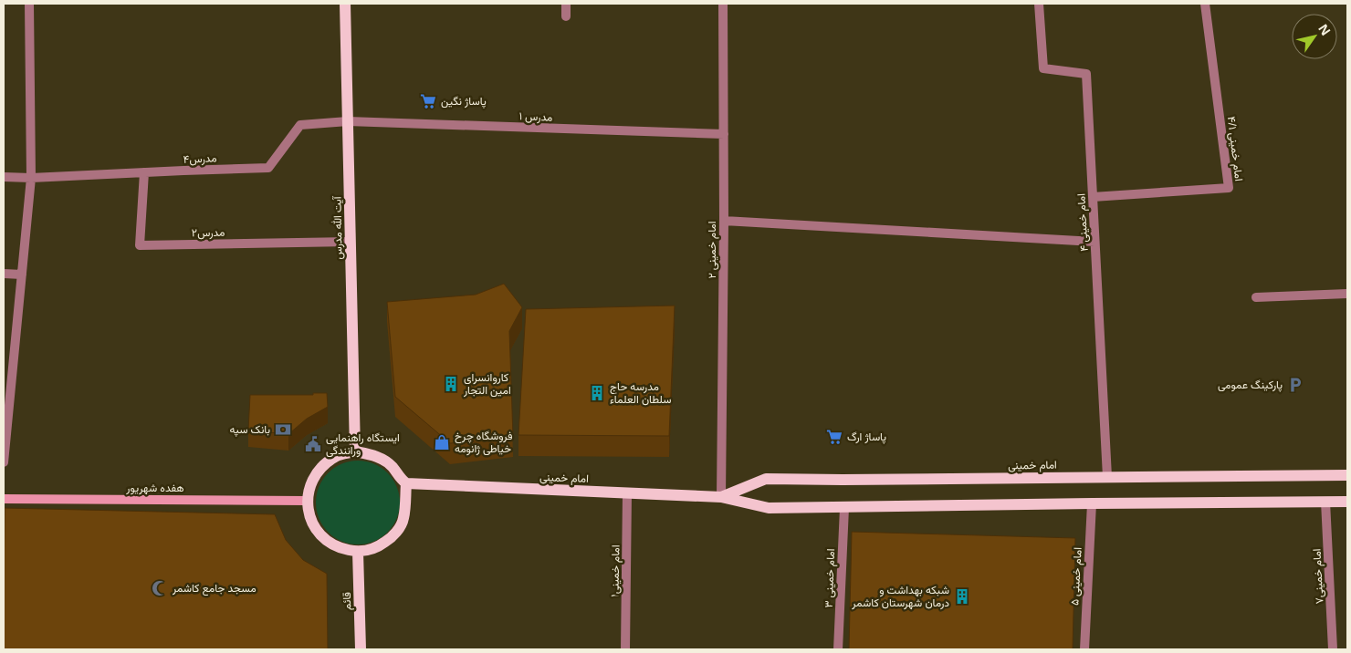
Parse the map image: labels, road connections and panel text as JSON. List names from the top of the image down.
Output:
{
  "streets": {
    "main road": [
      "آیت الله مدرس",
      "امام خمینی",
      "هفده شهریور",
      "قائم"
    ],
    "street": [
      "مدرس ۱",
      "امام خمینی ۴/۱",
      "مدرس۴",
      "امام خمینی ۴",
      "مدرس۲",
      "امام خمینی ۲",
      "امام خمینی۱",
      "امام خمینی ۵",
      "امام خمینی۷",
      "امام خمینی ۳"
    ]
  },
  "crossings": [
    ["مدرس ۱", "مدرس۴"],
    ["مدرس ۱", "آیت الله مدرس"],
    ["مدرس ۱", "امام خمینی ۲"],
    ["امام خمینی ۴/۱", "امام خمینی ۴"],
    ["مدرس۴", "آیت الله مدرس"],
    ["مدرس۴", "مدرس۲"],
    ["امام خمینی ۴", "امام خمینی"],
    ["آیت الله مدرس", "مدرس۲"],
    ["آیت الله مدرس", "امام خمینی"],
    ["آیت الله مدرس", "هفده شهریور"],
    ["آیت الله مدرس", "قائم"],
    ["امام خمینی ۲", "امام خمینی"],
    ["امام خمینی", "هفده شهریور"],
    ["امام خمینی", "امام خمینی۱"],
    ["امام خمینی", "امام خمینی ۵"],
    ["امام خمینی", "امام خمینی۷"],
    ["امام خمینی", "امام خمینی ۳"],
    ["امام خمینی", "قائم"],
    ["هفده شهریور", "قائم"]
  ],
  "places": {
    "supermarket": ["پاساژ نگین", "پاساژ ارگ"],
    "building": ["کاروانسرای امین التجار", "مدرسه حاج سلطان العلماء", "شبکه بهداشت و درمان شهرستان کاشمر"],
    "parking": ["پارکینگ عمومی"],
    "bank": ["بانک سپه"],
    "shop": ["فروشگاه چرخ خیاطی ژانومه"],
    "public building": ["ایستگاه راهنمایی ورانندگی"],
    "mosque": ["مسجد جامع کاشمر"]
  },
  "north": "top right"
}
